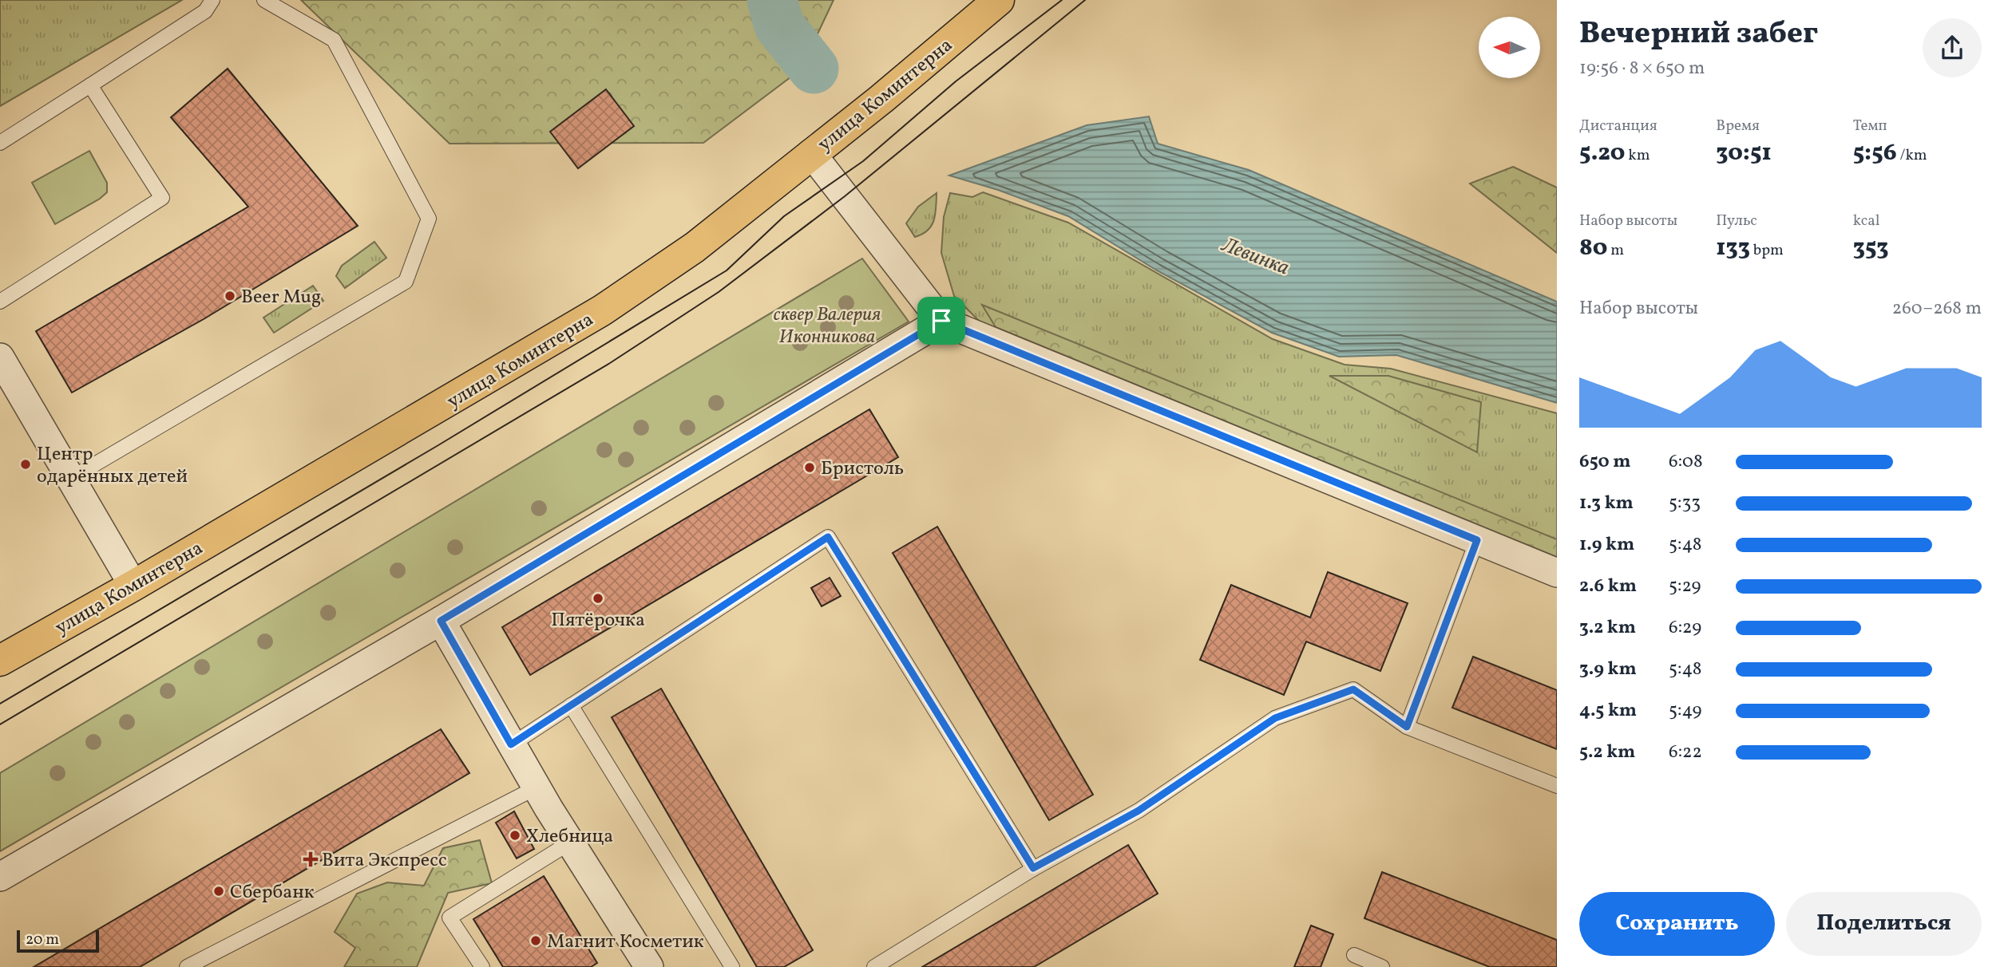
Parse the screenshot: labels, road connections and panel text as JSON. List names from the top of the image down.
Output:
{
  "streets": {
    "main road": ["улица Коминтерна"]
  },
  "water": ["Левинка"],
  "parks": ["сквер Валерия Иконникова"],
  "places": {
    "other": [
      "Beer Mug",
      "Центр одарённых детей",
      "Бристоль",
      "Пятёрочка",
      "Хлебница",
      "Сбербанк",
      "Магнит Косметик"
    ],
    "health": ["Вита Экспресс"]
  },
  "scale_bar": "20 m",
  "north": "left",
  "page": {
    "heading": ["Вечерний забег", "19:56 · 8 × 650 m"],
    "stats": [
      ["Дистанция", "5.20 km"],
      ["Время", "30:51"],
      ["Темп", "5:56 /km"],
      ["Набор высоты", "80 m"],
      ["Пульс", "133 bpm"],
      ["kcal", "353"]
    ],
    "chart": ["Набор высоты", "260–268 m"],
    "list": [
      {
        "name": "650 m",
        "note": "6:08"
      },
      {
        "name": "1.3 km",
        "note": "5:33"
      },
      {
        "name": "1.9 km",
        "note": "5:48"
      },
      {
        "name": "2.6 km",
        "note": "5:29"
      },
      {
        "name": "3.2 km",
        "note": "6:29"
      },
      {
        "name": "3.9 km",
        "note": "5:48"
      },
      {
        "name": "4.5 km",
        "note": "5:49"
      },
      {
        "name": "5.2 km",
        "note": "6:22"
      }
    ],
    "buttons": ["Сохранить", "Поделиться"],
    "scale": "20 m"
  }
}
